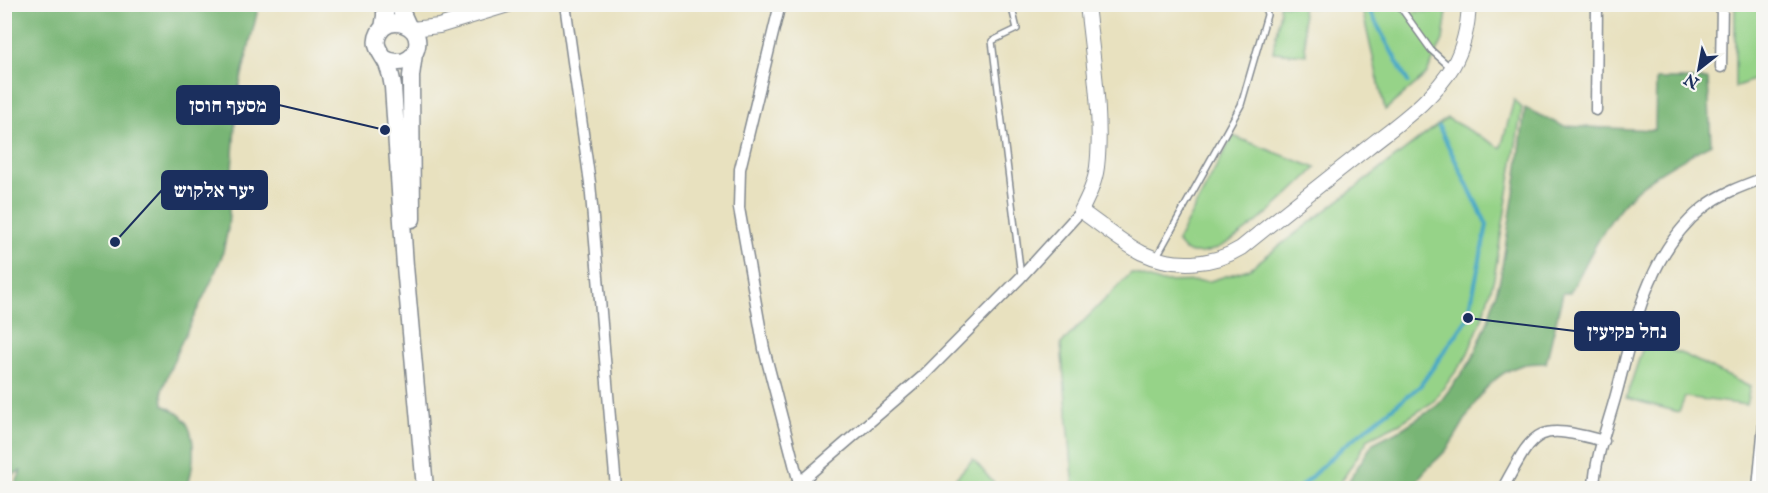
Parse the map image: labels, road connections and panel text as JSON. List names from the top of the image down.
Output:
{
  "places": ["מסעף חוסן", "יער אלקוש", "נחל פקיעין"],
  "north": "bottom left"
}
